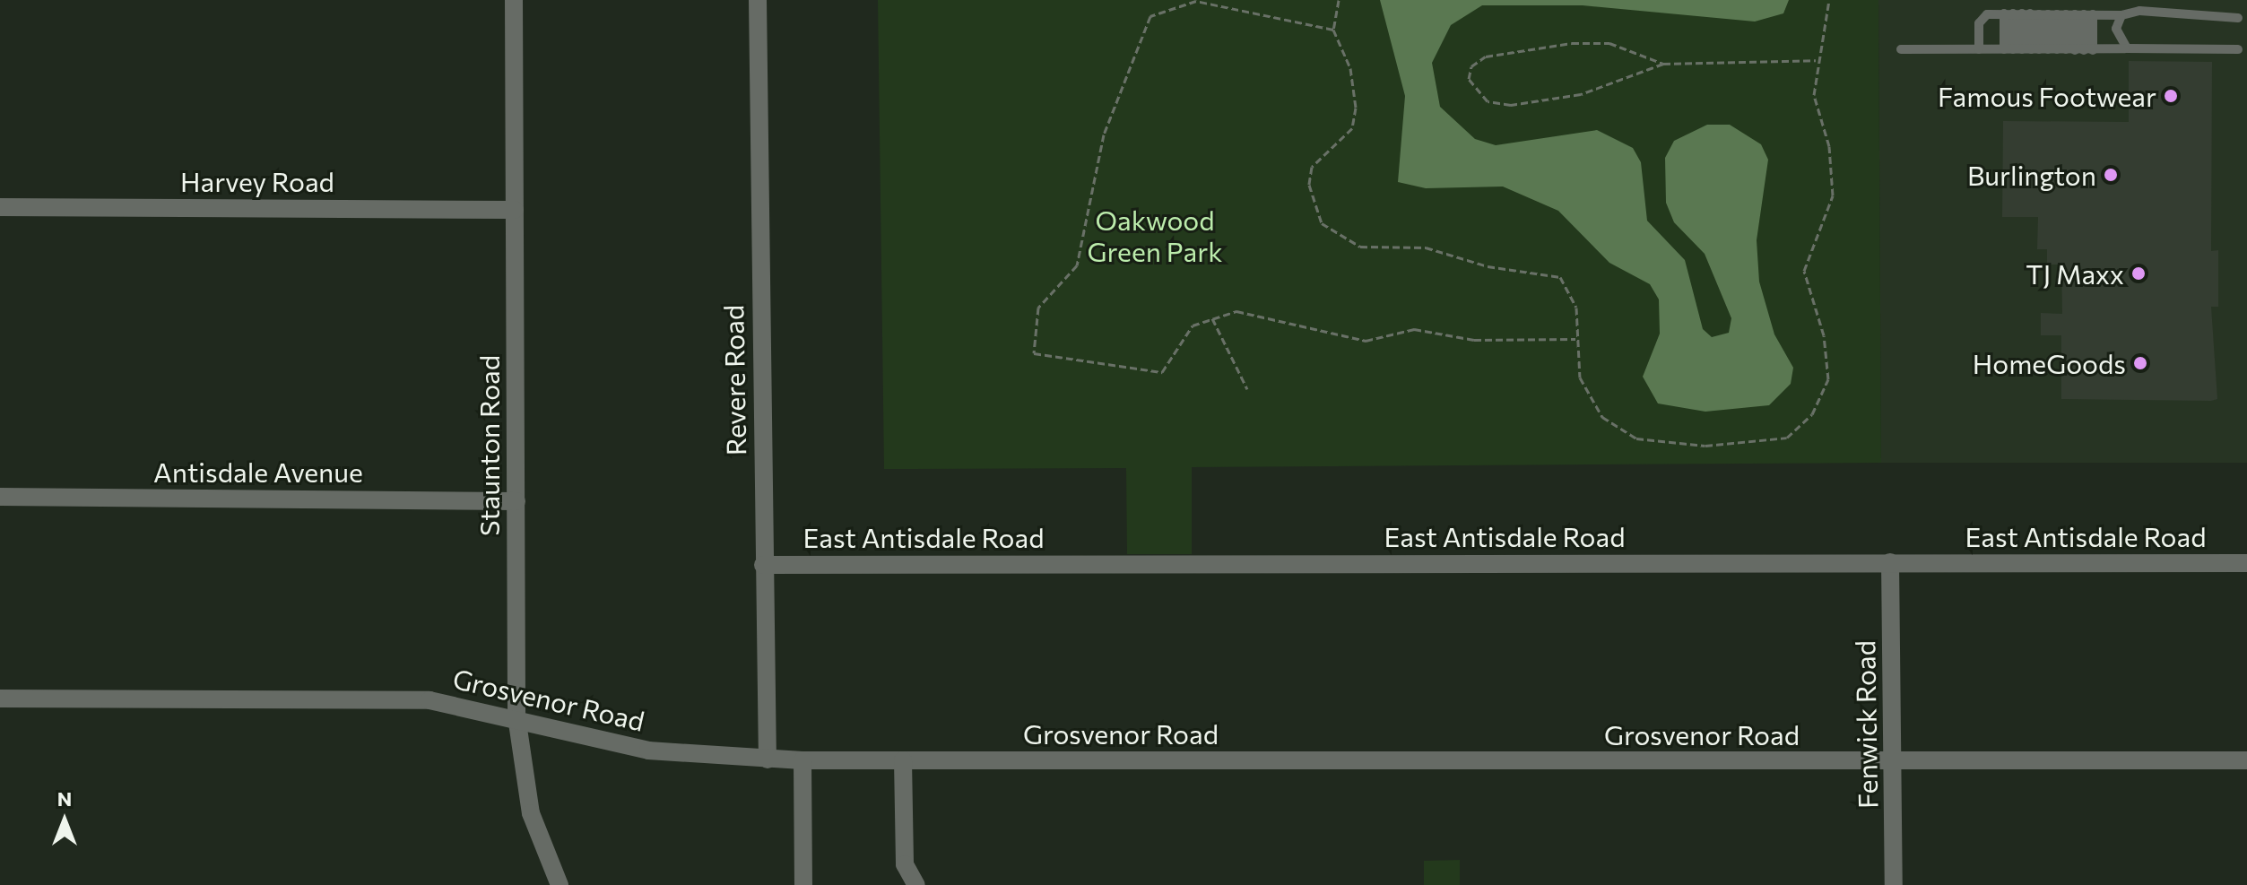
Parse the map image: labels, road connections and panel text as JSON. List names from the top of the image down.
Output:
{
  "streets": {
    "street": [
      "Harvey Road",
      "Revere Road",
      "Staunton Road",
      "Antisdale Avenue",
      "East Antisdale Road",
      "Grosvenor Road",
      "Fenwick Road"
    ]
  },
  "crossings": [
    ["Harvey Road", "Staunton Road"],
    ["Revere Road", "East Antisdale Road"],
    ["Revere Road", "Grosvenor Road"],
    ["Staunton Road", "Antisdale Avenue"],
    ["Staunton Road", "Grosvenor Road"],
    ["East Antisdale Road", "Fenwick Road"],
    ["Grosvenor Road", "Fenwick Road"]
  ],
  "parks": ["Oakwood Green Park"],
  "places": [
    "Famous Footwear",
    "Burlington",
    "TJ Maxx",
    "HomeGoods"
  ],
  "north": "top"
}
